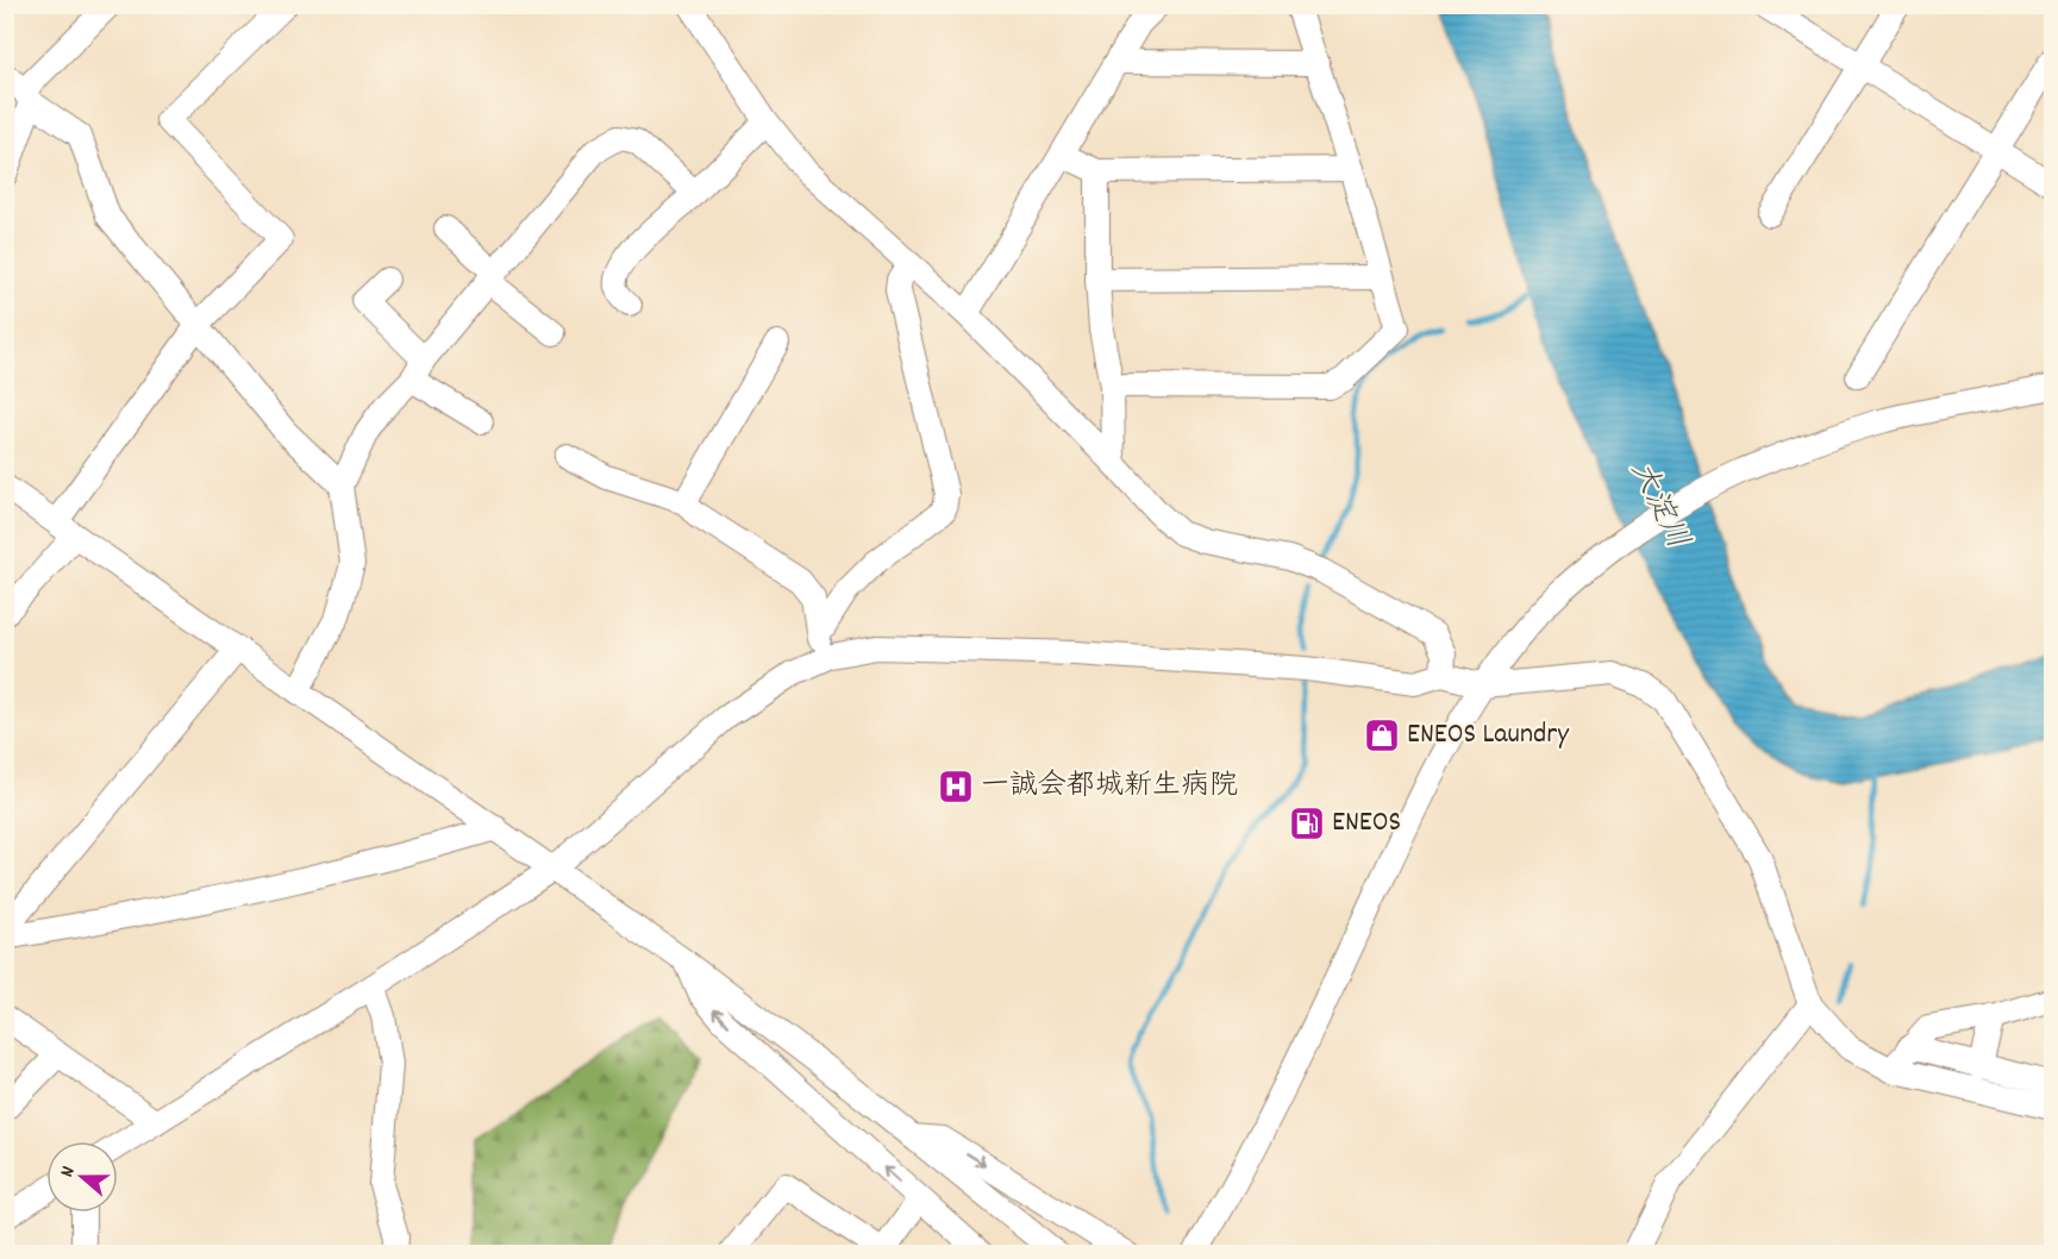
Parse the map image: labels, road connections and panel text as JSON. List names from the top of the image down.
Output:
{
  "water": ["大淀川"],
  "places": {
    "shop": ["ENEOS Laundry"],
    "hospital": ["一誠会都城新生病院"],
    "fuel station": ["ENEOS"]
  },
  "north": "left"
}
